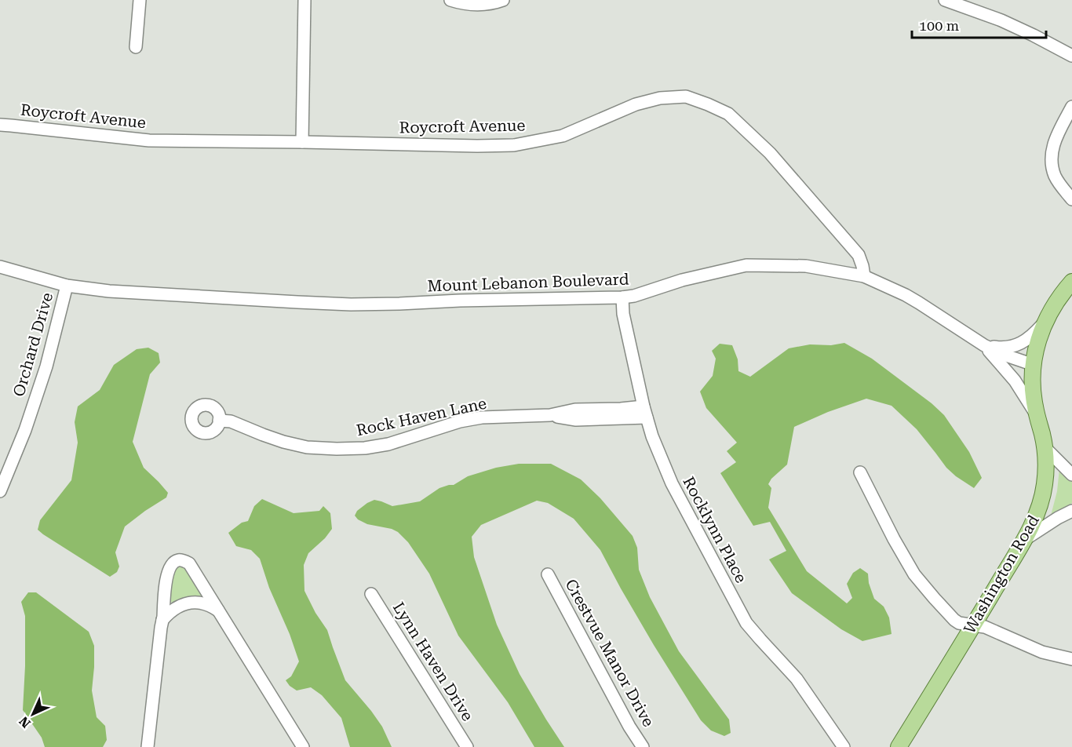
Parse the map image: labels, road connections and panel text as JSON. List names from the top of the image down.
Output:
{
  "streets": {
    "main road": ["Washington Road"],
    "street": [
      "Roycroft Avenue",
      "Mount Lebanon Boulevard",
      "Orchard Drive",
      "Rock Haven Lane",
      "Rocklynn Place",
      "Crestvue Manor Drive",
      "Lynn Haven Drive"
    ]
  },
  "crossings": [
    ["Roycroft Avenue", "Mount Lebanon Boulevard"],
    ["Mount Lebanon Boulevard", "Orchard Drive"],
    ["Mount Lebanon Boulevard", "Rocklynn Place"],
    ["Mount Lebanon Boulevard", "Washington Road"],
    ["Rock Haven Lane", "Rocklynn Place"]
  ],
  "scale_bar": "100 m",
  "north": "bottom left"
}
